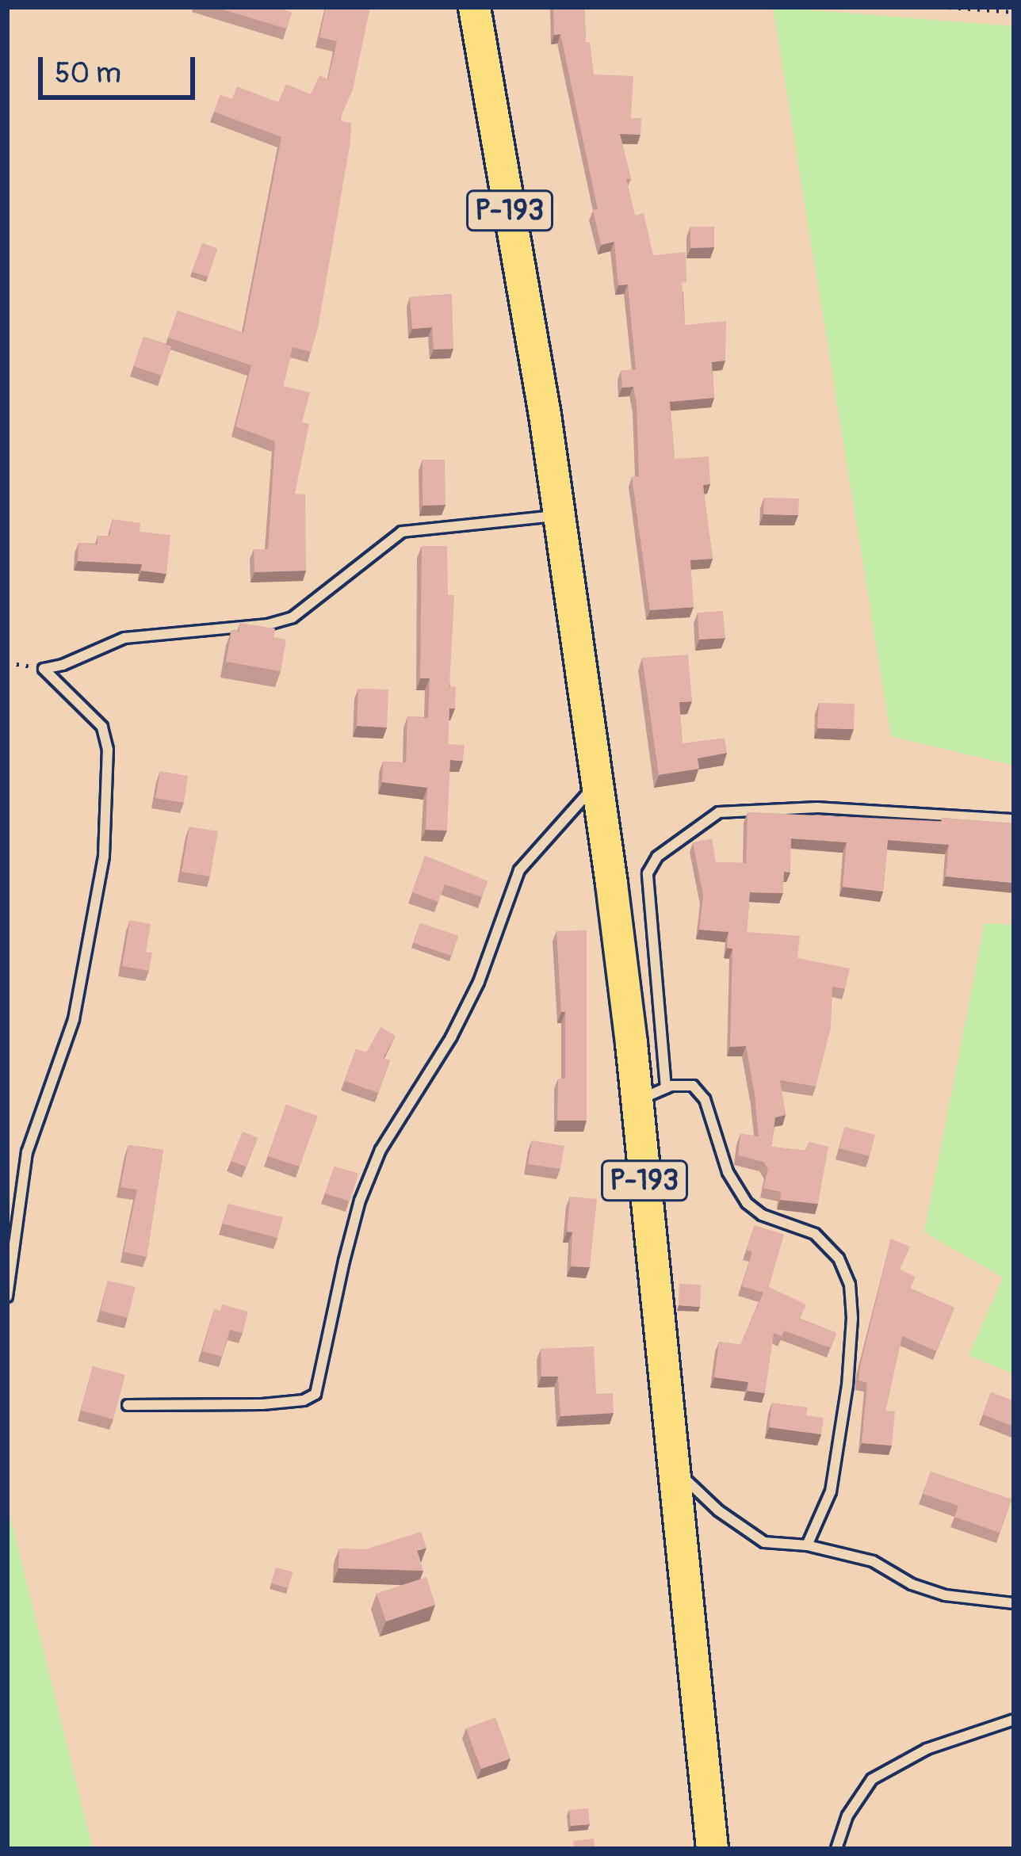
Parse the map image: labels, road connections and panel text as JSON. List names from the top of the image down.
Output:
{
  "streets": {
    "main road": ["Р-193"]
  },
  "scale_bar": "50 m"
}
